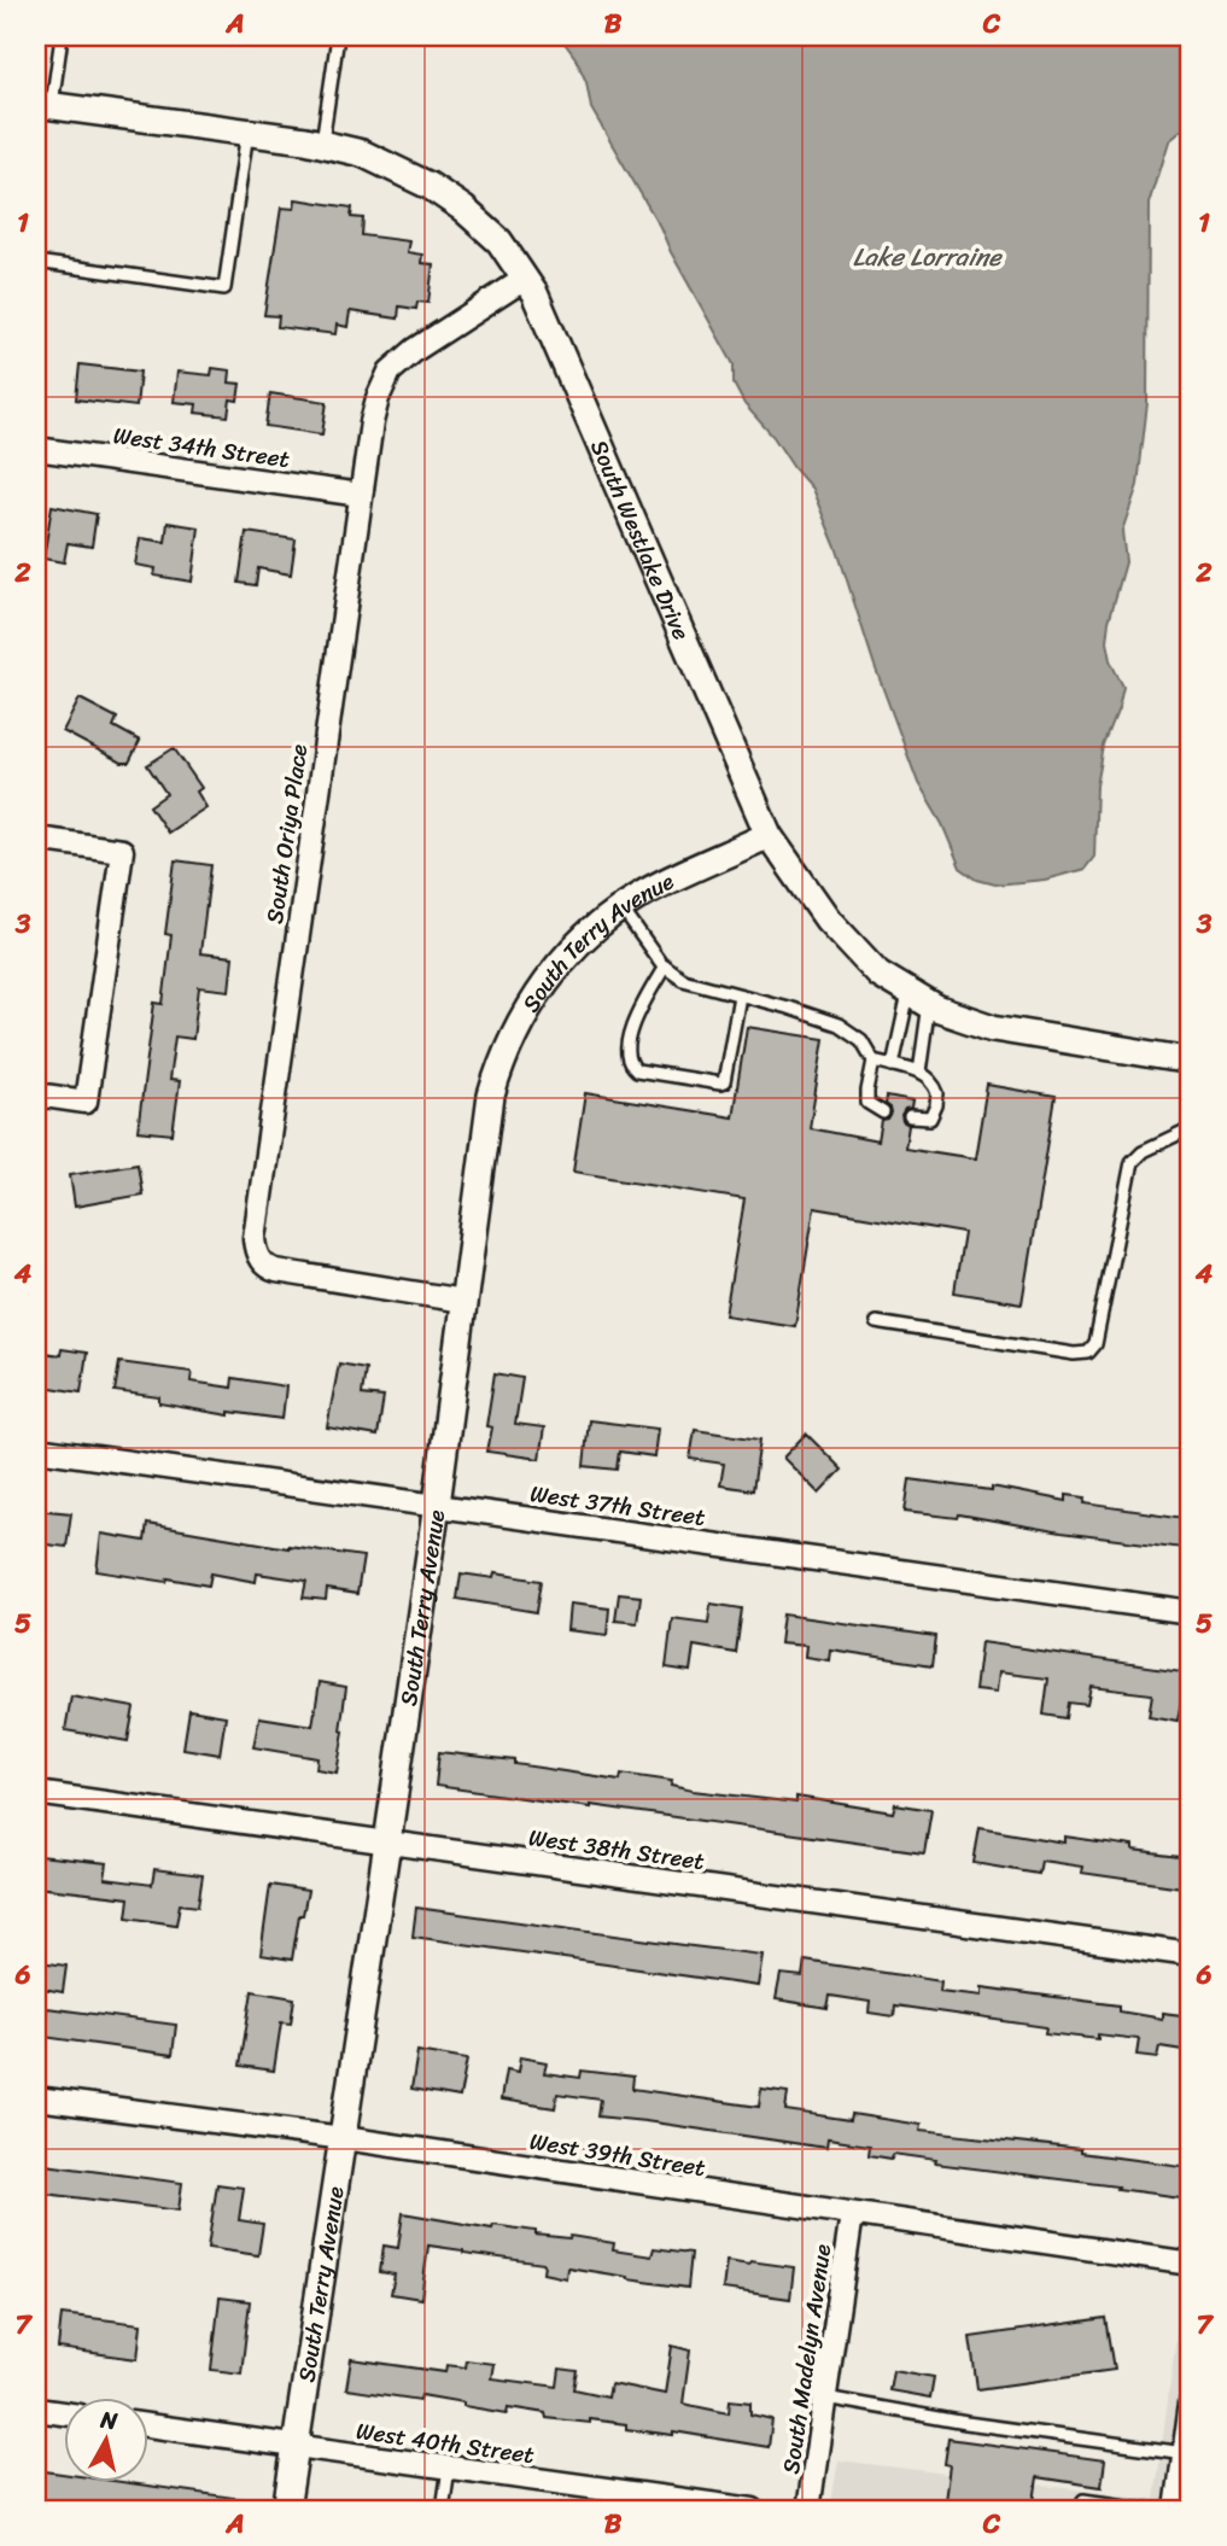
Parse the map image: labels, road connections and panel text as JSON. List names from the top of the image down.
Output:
{
  "streets": {
    "street": [
      "West 34th Street",
      "South Westlake Drive",
      "South Oriya Place",
      "South Terry Avenue",
      "West 37th Street",
      "West 38th Street",
      "West 39th Street",
      "South Madelyn Avenue",
      "West 40th Street"
    ]
  },
  "crossings": [
    ["West 34th Street", "South Oriya Place"],
    ["South Westlake Drive", "South Oriya Place"],
    ["South Westlake Drive", "South Terry Avenue"],
    ["South Oriya Place", "South Terry Avenue"],
    ["South Terry Avenue", "West 37th Street"],
    ["South Terry Avenue", "West 38th Street"],
    ["South Terry Avenue", "West 39th Street"],
    ["South Terry Avenue", "West 40th Street"],
    ["West 39th Street", "South Madelyn Avenue"]
  ],
  "water": ["Lake Lorraine"],
  "north": "top",
  "grid": {
    "columns": ["A", "B", "C"],
    "rows": [
      "1",
      "2",
      "3",
      "4",
      "5",
      "6",
      "7"
    ]
  }
}
